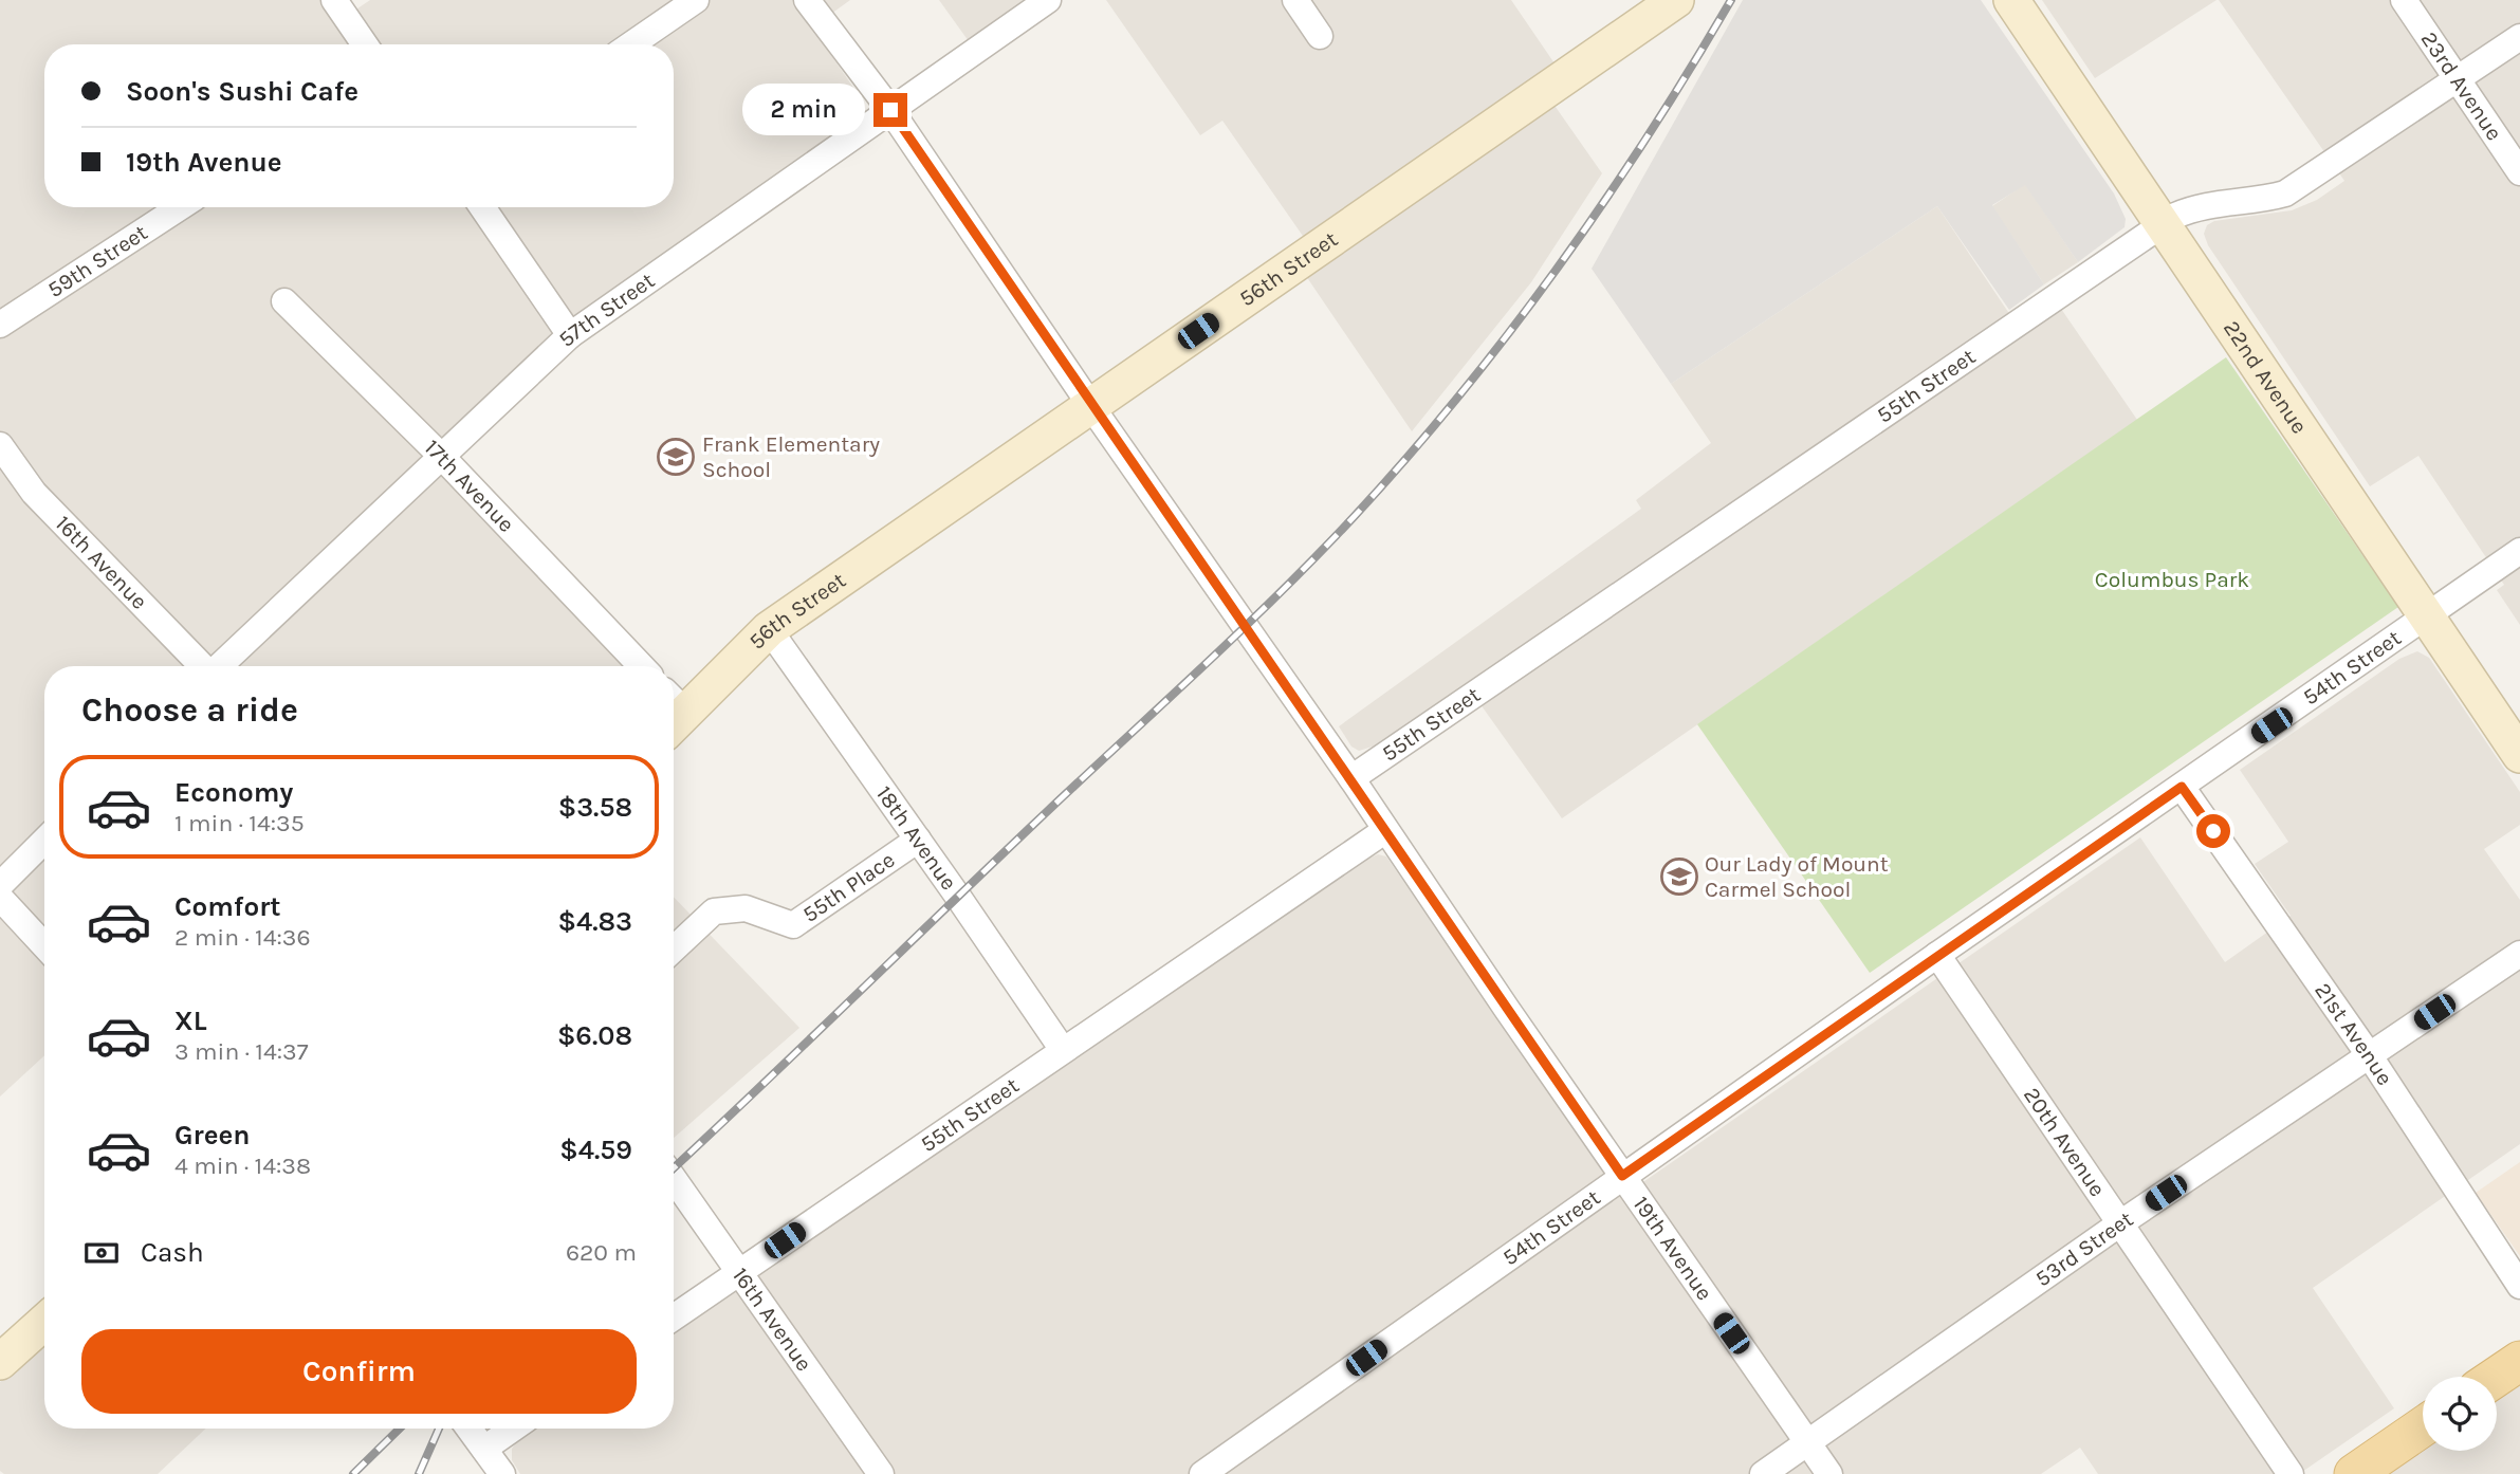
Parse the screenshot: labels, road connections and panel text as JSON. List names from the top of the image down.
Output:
{
  "streets": {
    "street": [
      "23rd Avenue",
      "59th Street",
      "56th Street",
      "57th Street",
      "22nd Avenue",
      "55th Street",
      "17th Avenue",
      "16th Avenue",
      "54th Street",
      "18th Avenue",
      "55th Place",
      "21st Avenue",
      "20th Avenue",
      "19th Avenue",
      "53rd Street"
    ]
  },
  "crossings": [
    ["23rd Avenue", "55th Street"],
    ["56th Street", "18th Avenue"],
    ["56th Street", "19th Avenue"],
    ["57th Street", "17th Avenue"],
    ["57th Street", "19th Avenue"],
    ["22nd Avenue", "55th Street"],
    ["22nd Avenue", "54th Street"],
    ["55th Street", "16th Avenue"],
    ["55th Street", "18th Avenue"],
    ["55th Street", "19th Avenue"],
    ["54th Street", "21st Avenue"],
    ["54th Street", "20th Avenue"],
    ["54th Street", "19th Avenue"],
    ["18th Avenue", "55th Place"],
    ["21st Avenue", "53rd Street"],
    ["20th Avenue", "53rd Street"],
    ["19th Avenue", "53rd Street"]
  ],
  "parks": ["Columbus Park"],
  "places": {
    "school or university": ["Frank Elementary School", "Our Lady of Mount Carmel School"]
  },
  "page": {
    "banner": ["Soon's Sushi Cafe", "19th Avenue"],
    "bubble": "2 min",
    "heading": "Choose a ride",
    "list": [
      {
        "name": "Economy",
        "note": "1 min · 14:35",
        "value": "$3.58"
      },
      {
        "name": "Comfort",
        "note": "2 min · 14:36",
        "value": "$4.83"
      },
      {
        "name": "XL",
        "note": "3 min · 14:37",
        "value": "$6.08"
      },
      {
        "name": "Green",
        "note": "4 min · 14:38",
        "value": "$4.59"
      }
    ],
    "pay": ["Cash", "620 m"],
    "buttons": "Confirm"
  }
}
